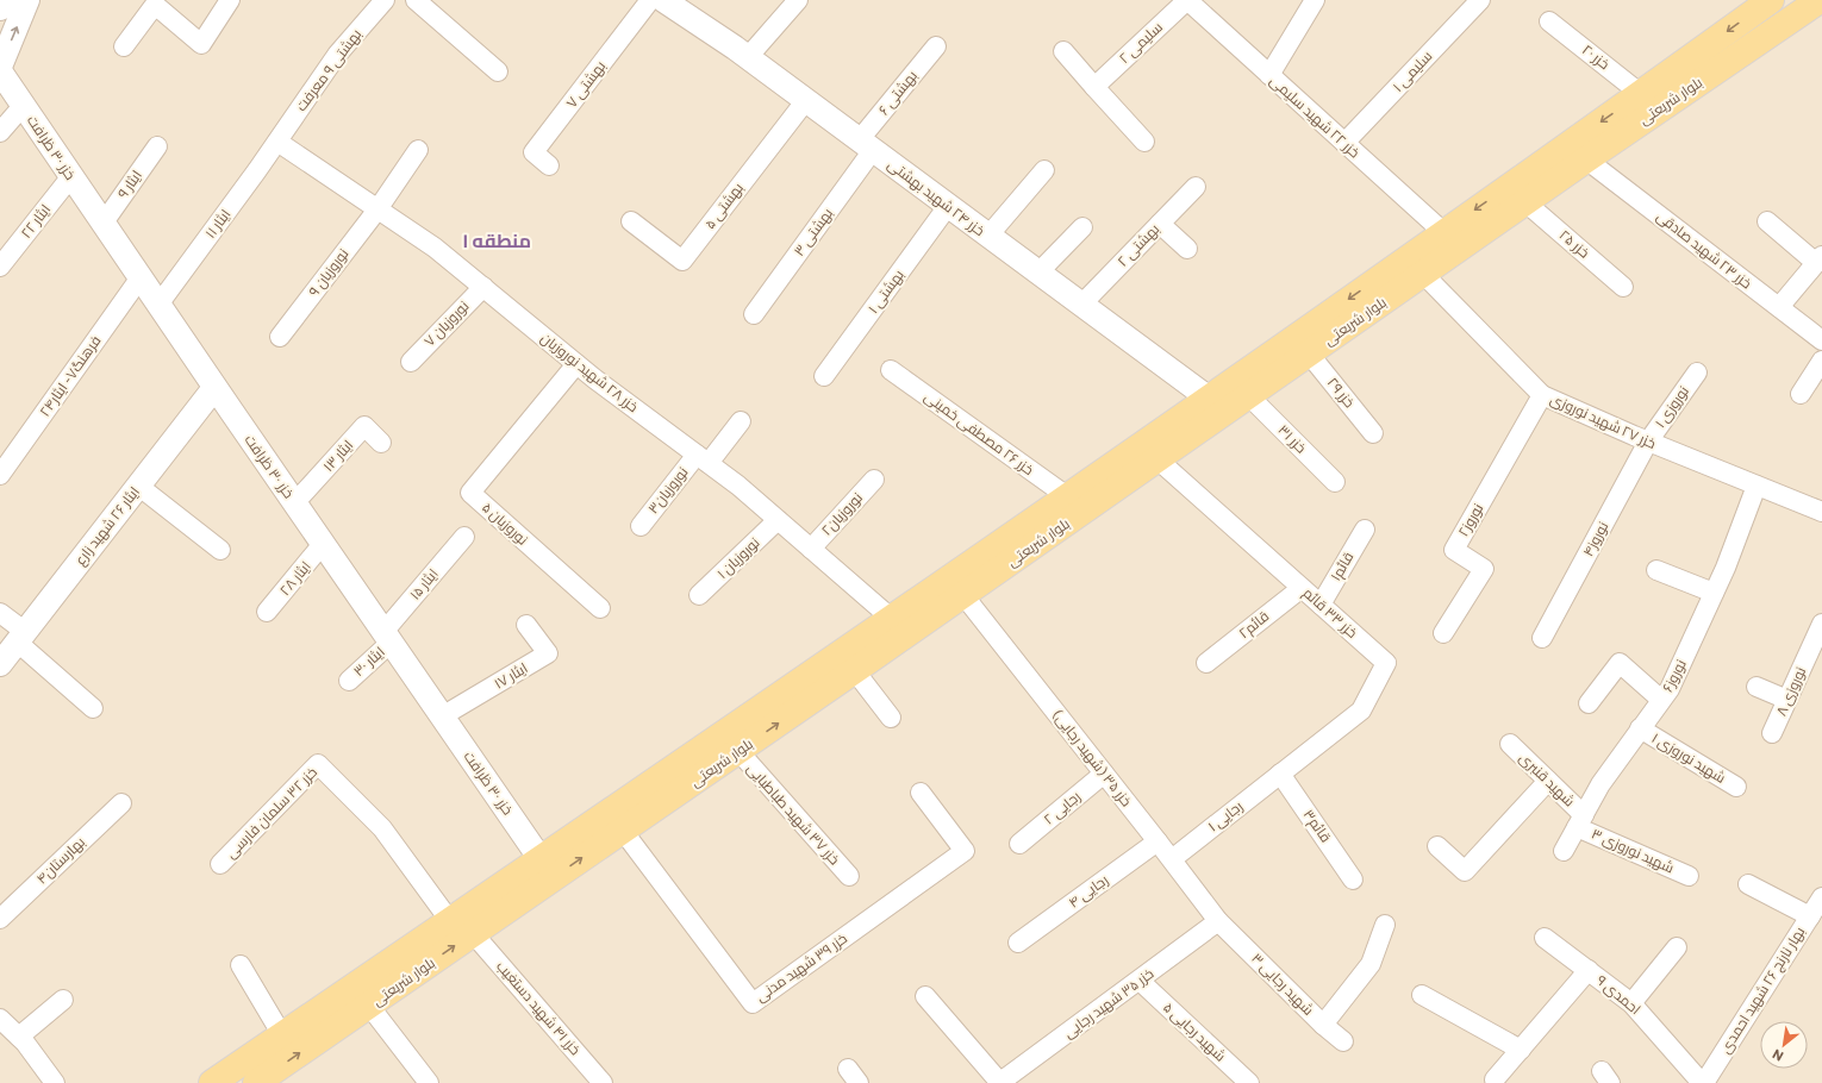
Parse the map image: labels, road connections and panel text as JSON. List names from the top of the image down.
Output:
{
  "streets": {
    "main road": ["بلوار شریعتی"],
    "street": [
      "سلیمی ۲",
      "خزر ۲۰",
      "بهشتی ۹ معرفت",
      "سلیمی ۱",
      "بهشتی ۷",
      "بهشتی ۶",
      "خزر ۲۲ شهید سلیمی",
      "خزر ۳۰ ظرافت",
      "ایثار ۹",
      "خزر ۲۴ شهید بهشتی",
      "بهشتی ۵",
      "ایثار ۲۲",
      "ایثار ۱۱",
      "بهشتی ۳",
      "خزر ۲۵",
      "بهشتی ۲",
      "خزر ۲۳ شهید صادقی",
      "نوروزیان ۹",
      "بهشتی ۱",
      "نوروزیان ۷",
      "خزر ۲۸ شهید نوروزیان",
      "فرهنگ۷- ایثار۲۴",
      "خزر ۲۹",
      "نوروزی ۱",
      "خزر ۲۷ شهید نوروزی",
      "خزر ۲۶ مصطفی خمینی",
      "خزر ۳۱",
      "ایثار ۱۳",
      "نوروزیان۳",
      "نوروزیان۲",
      "نوروز۲",
      "نوروزیان ۵",
      "ایثار ۲۶ شهید زارع",
      "نوروز۴",
      "نوروزیان ۱",
      "قائم۱",
      "ایثار ۲۸",
      "ایثار ۱۵",
      "خزر ۳۳ قائم",
      "قائم۲",
      "ایثار ۳۰",
      "ایثار ۱۷",
      "نوروز۶",
      "نوروزی ۸",
      "خزر ۳۵ (شهید رجایی)",
      "شهید نوروزی ۱",
      "شهید قنبری",
      "رجایی ۲",
      "خزر ۳۲ سلمان فارسی",
      "خزر ۳۷ شهید طباطبایی",
      "رجایی ۱",
      "قائم۳",
      "شهید نوروزی ۳",
      "بهارستان۴",
      "رجایی ۴",
      "خزر ۳۹ شهید مدنی",
      "شهید رجایی ۳",
      "بهار نارنج ۲۶ شهید احمدی",
      "احمدی ۹",
      "خزر ۳۵ شهید رجایی",
      "خزر ۴۱ شهید دستغیب",
      "شهید رجایی ۵"
    ]
  },
  "crossings": [
    ["سلیمی ۲", "خزر ۲۲ شهید سلیمی"],
    ["خزر ۲۰", "بلوار شریعتی"],
    ["بهشتی ۹ معرفت", "ایثار ۱۱"],
    ["بهشتی ۹ معرفت", "خزر ۲۸ شهید نوروزیان"],
    ["سلیمی ۱", "خزر ۲۲ شهید سلیمی"],
    ["بهشتی ۶", "خزر ۲۴ شهید بهشتی"],
    ["بهشتی ۶", "بهشتی ۳"],
    ["بلوار شریعتی", "خزر ۲۲ شهید سلیمی"],
    ["بلوار شریعتی", "خزر ۳۰ ظرافت"],
    ["بلوار شریعتی", "خزر ۲۴ شهید بهشتی"],
    ["بلوار شریعتی", "خزر ۲۵"],
    ["بلوار شریعتی", "خزر ۲۳ شهید صادقی"],
    ["بلوار شریعتی", "خزر ۲۸ شهید نوروزیان"],
    ["بلوار شریعتی", "خزر ۲۹"],
    ["بلوار شریعتی", "خزر ۲۷ شهید نوروزی"],
    ["بلوار شریعتی", "خزر ۲۶ مصطفی خمینی"],
    ["بلوار شریعتی", "خزر ۳۱"],
    ["بلوار شریعتی", "خزر ۳۳ قائم"],
    ["بلوار شریعتی", "خزر ۳۵ (شهید رجایی)"],
    ["بلوار شریعتی", "خزر ۳۲ سلمان فارسی"],
    ["بلوار شریعتی", "خزر ۳۷ شهید طباطبایی"],
    ["بلوار شریعتی", "خزر ۳۹ شهید مدنی"],
    ["بلوار شریعتی", "خزر ۴۱ شهید دستغیب"],
    ["خزر ۳۰ ظرافت", "ایثار ۹"],
    ["خزر ۳۰ ظرافت", "ایثار ۲۲"],
    ["خزر ۳۰ ظرافت", "ایثار ۱۱"],
    ["خزر ۳۰ ظرافت", "فرهنگ۷- ایثار۲۴"],
    ["خزر ۳۰ ظرافت", "ایثار ۱۳"],
    ["خزر ۳۰ ظرافت", "ایثار ۲۶ شهید زارع"],
    ["خزر ۳۰ ظرافت", "ایثار ۲۸"],
    ["خزر ۳۰ ظرافت", "ایثار ۱۵"],
    ["خزر ۳۰ ظرافت", "ایثار ۳۰"],
    ["خزر ۳۰ ظرافت", "ایثار ۱۷"],
    ["خزر ۲۴ شهید بهشتی", "بهشتی ۵"],
    ["خزر ۲۴ شهید بهشتی", "بهشتی ۳"],
    ["خزر ۲۴ شهید بهشتی", "بهشتی ۲"],
    ["خزر ۲۴ شهید بهشتی", "بهشتی ۱"],
    ["ایثار ۱۱", "خزر ۲۸ شهید نوروزیان"],
    ["نوروزیان ۹", "خزر ۲۸ شهید نوروزیان"],
    ["نوروزیان ۷", "خزر ۲۸ شهید نوروزیان"],
    ["خزر ۲۸ شهید نوروزیان", "نوروزیان۳"],
    ["خزر ۲۸ شهید نوروزیان", "نوروزیان۲"],
    ["خزر ۲۸ شهید نوروزیان", "نوروزیان ۵"],
    ["خزر ۲۸ شهید نوروزیان", "نوروزیان ۱"],
    ["نوروزی ۱", "خزر ۲۷ شهید نوروزی"],
    ["نوروزی ۱", "نوروز۴"],
    ["خزر ۲۷ شهید نوروزی", "نوروز۲"],
    ["خزر ۲۷ شهید نوروزی", "نوروز۴"],
    ["خزر ۲۷ شهید نوروزی", "نوروز۶"],
    ["قائم۱", "خزر ۳۳ قائم"],
    ["ایثار ۱۵", "ایثار ۳۰"],
    ["خزر ۳۳ قائم", "قائم۲"],
    ["خزر ۳۳ قائم", "رجایی ۱"],
    ["خزر ۳۳ قائم", "قائم۳"],
    ["نوروز۶", "شهید نوروزی ۱"],
    ["نوروز۶", "شهید قنبری"],
    ["نوروز۶", "شهید نوروزی ۳"],
    ["خزر ۳۵ (شهید رجایی)", "رجایی ۲"],
    ["خزر ۳۵ (شهید رجایی)", "رجایی ۱"],
    ["خزر ۳۵ (شهید رجایی)", "رجایی ۴"],
    ["خزر ۳۵ (شهید رجایی)", "شهید رجایی ۳"],
    ["خزر ۳۵ (شهید رجایی)", "خزر ۳۵ شهید رجایی"],
    ["شهید قنبری", "شهید نوروزی ۳"],
    ["رجایی ۱", "قائم۳"],
    ["شهید رجایی ۳", "خزر ۳۵ شهید رجایی"],
    ["بهار نارنج ۲۶ شهید احمدی", "احمدی ۹"],
    ["خزر ۳۵ شهید رجایی", "شهید رجایی ۵"]
  ],
  "districts": ["منطقه ۱"],
  "north": "bottom left"
}
